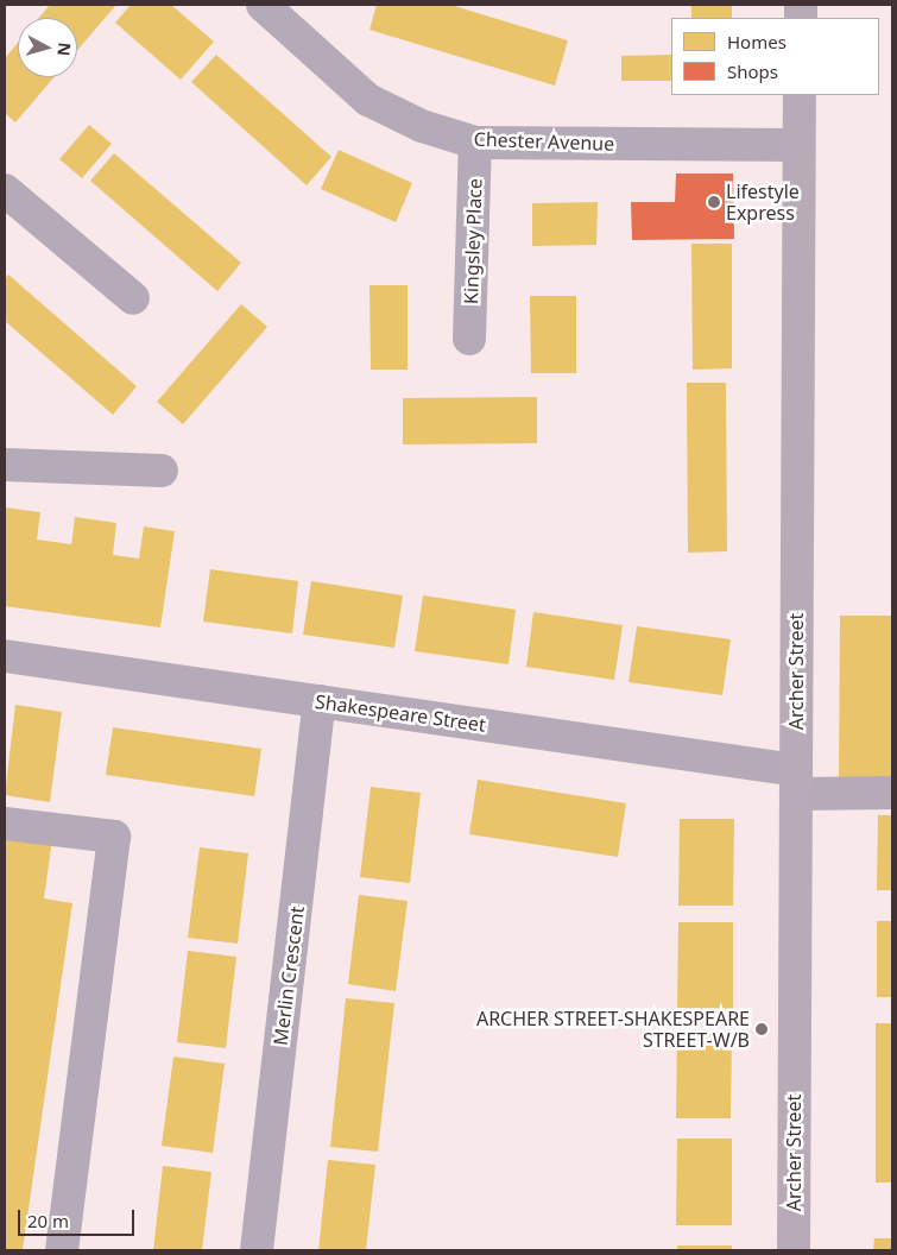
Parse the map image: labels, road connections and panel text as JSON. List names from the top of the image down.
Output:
{
  "streets": {
    "main road": ["Archer Street"],
    "street": [
      "Chester Avenue",
      "Kingsley Place",
      "Shakespeare Street",
      "Merlin Crescent"
    ]
  },
  "crossings": [
    ["Chester Avenue", "Kingsley Place"],
    ["Chester Avenue", "Archer Street"],
    ["Archer Street", "Shakespeare Street"],
    ["Shakespeare Street", "Merlin Crescent"]
  ],
  "places": ["Lifestyle Express", "ARCHER STREET-SHAKESPEARE STREET-W/B"],
  "legend": ["Homes", "Shops"],
  "scale_bar": "20 m",
  "north": "right"
}
